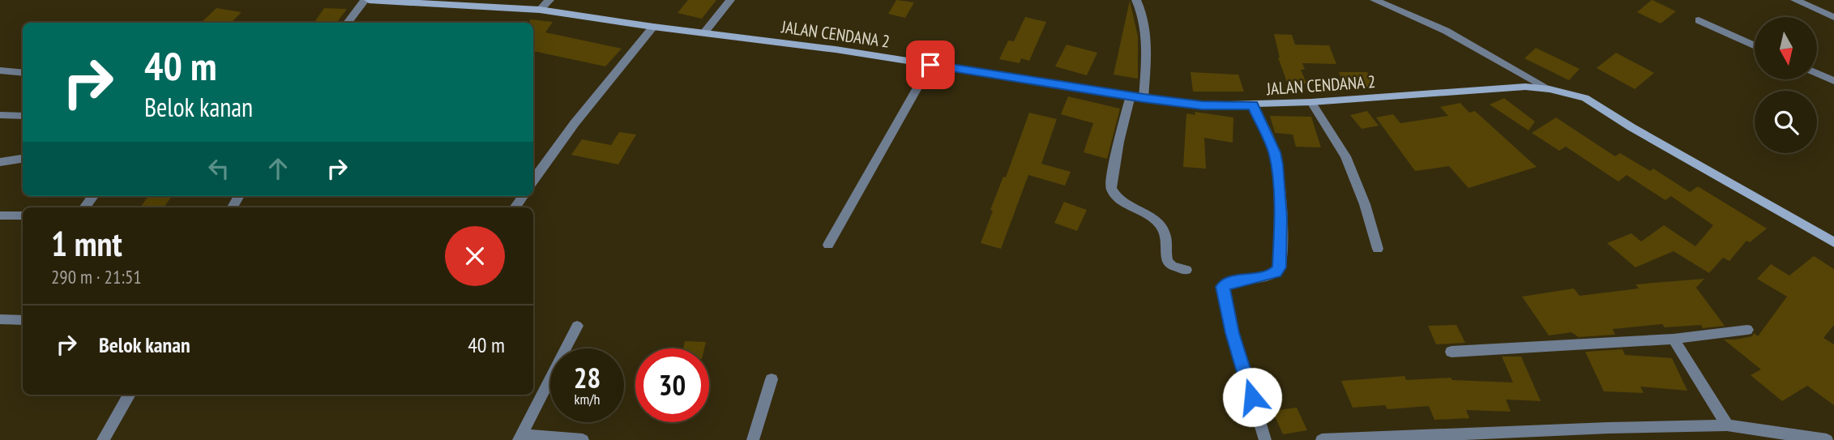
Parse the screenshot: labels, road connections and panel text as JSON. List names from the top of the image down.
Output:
{
  "streets": {
    "street": ["JALAN CENDANA 2"]
  },
  "north": "bottom",
  "page": {
    "turn": ["40 m", "Belok kanan"],
    "heading": ["1 mnt", "290 m · 21:51"],
    "list": [
      {
        "name": "Belok kanan",
        "value": "40 m"
      }
    ],
    "speed": "28 km/h",
    "limit": "30"
  }
}
